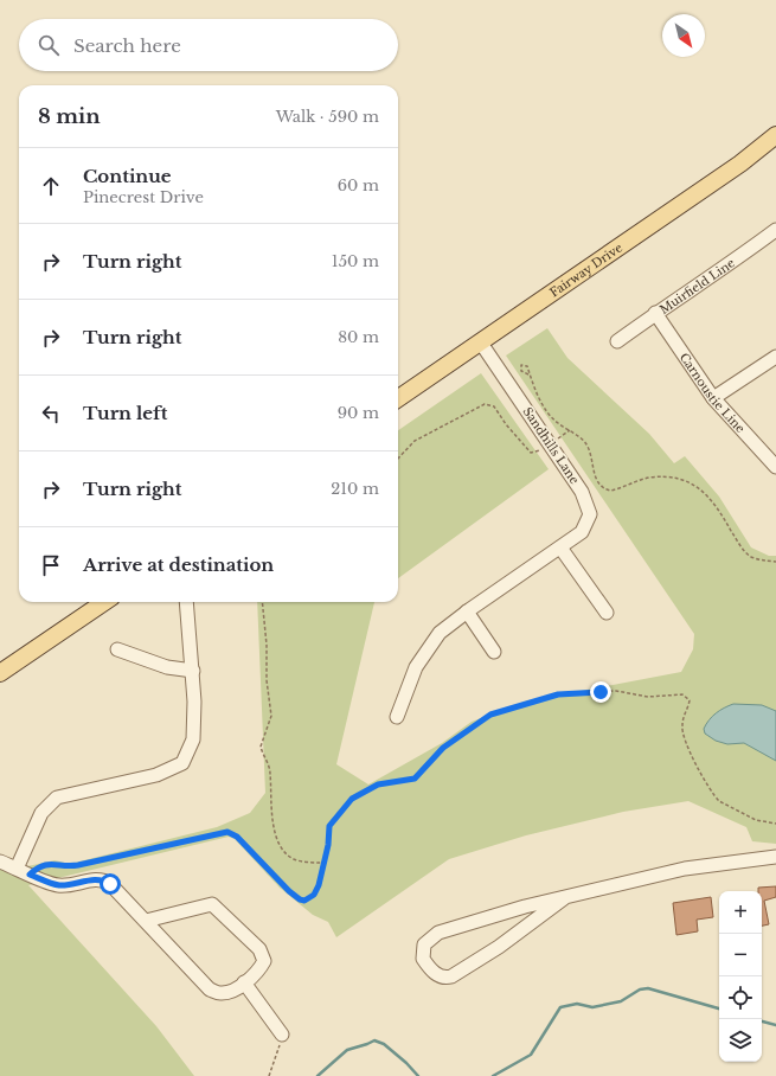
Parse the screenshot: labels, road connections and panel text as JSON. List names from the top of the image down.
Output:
{
  "streets": {
    "main road": ["Fairway Drive"],
    "street": ["Muirfield Line", "Carnoustie Line", "Sandhills Lane"]
  },
  "crossings": [
    ["Fairway Drive", "Sandhills Lane"],
    ["Muirfield Line", "Carnoustie Line"]
  ],
  "north": "bottom right",
  "page": {
    "search": "Search here",
    "heading": ["8 min", "Walk · 590 m"],
    "list": [
      ["Continue", "Pinecrest Drive", "60 m"],
      ["Turn right", "150 m"],
      ["Turn right", "80 m"],
      ["Turn left", "90 m"],
      ["Turn right", "210 m"],
      "Arrive at destination"
    ],
    "map_buttons": ["+", "−"]
  }
}
